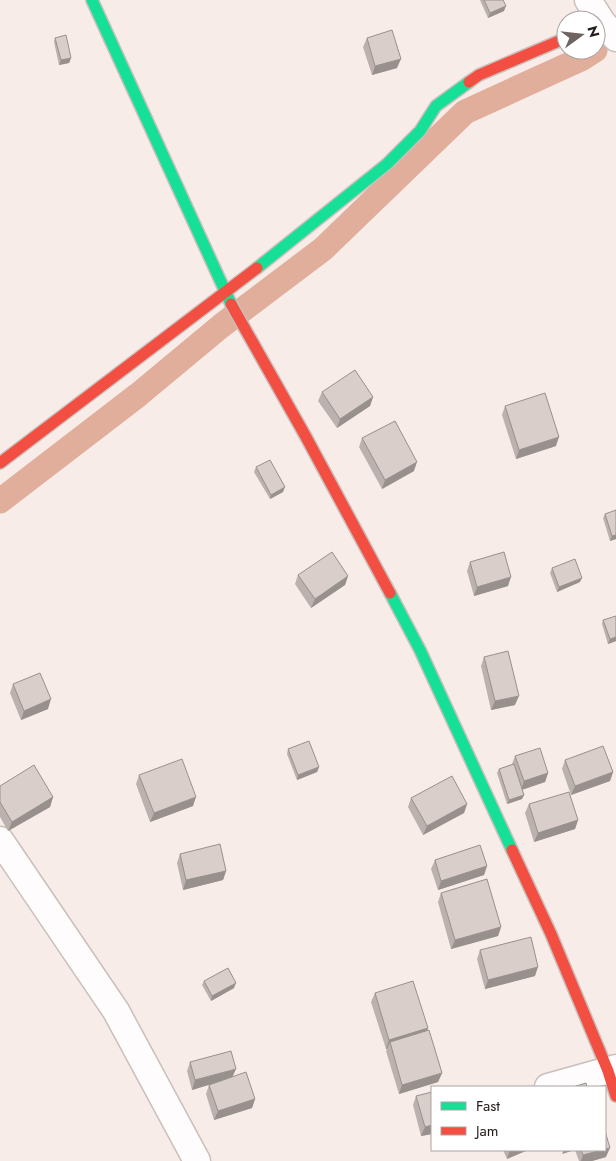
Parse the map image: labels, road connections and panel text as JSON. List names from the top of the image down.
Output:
{
  "legend": ["Fast", "Jam"],
  "north": "right"
}
